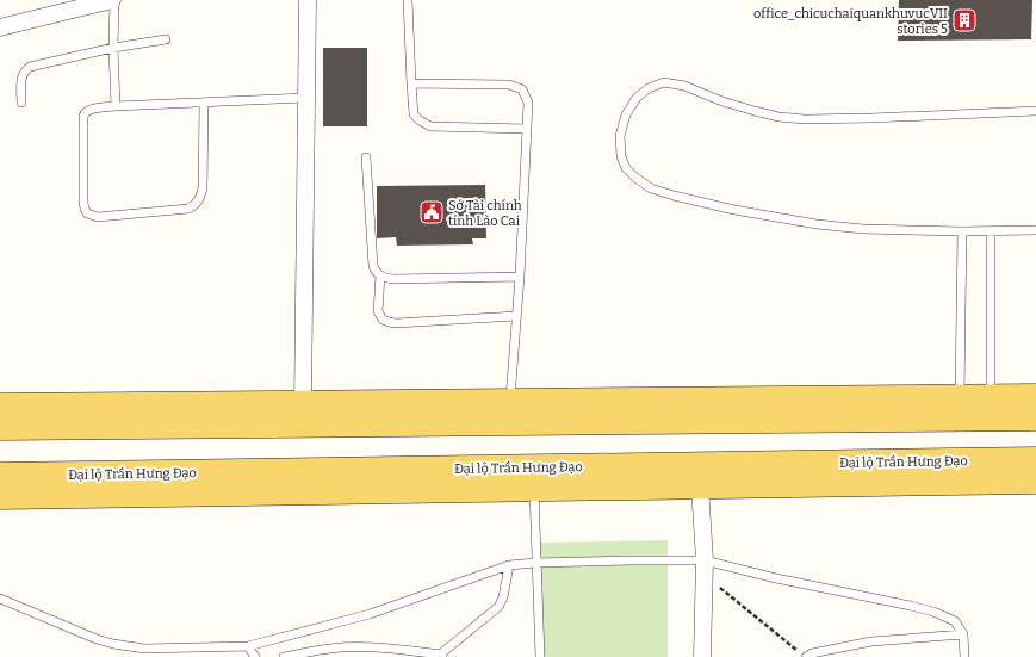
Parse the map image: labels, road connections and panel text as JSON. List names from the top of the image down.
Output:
{
  "streets": {
    "main road": ["Đại lộ Trần Hưng Đạo"]
  },
  "places": {
    "building": ["office_chicuchaiquankhuvucVII stories 5"],
    "public building": ["Sở Tài chính tỉnh Lào Cai"]
  }
}
